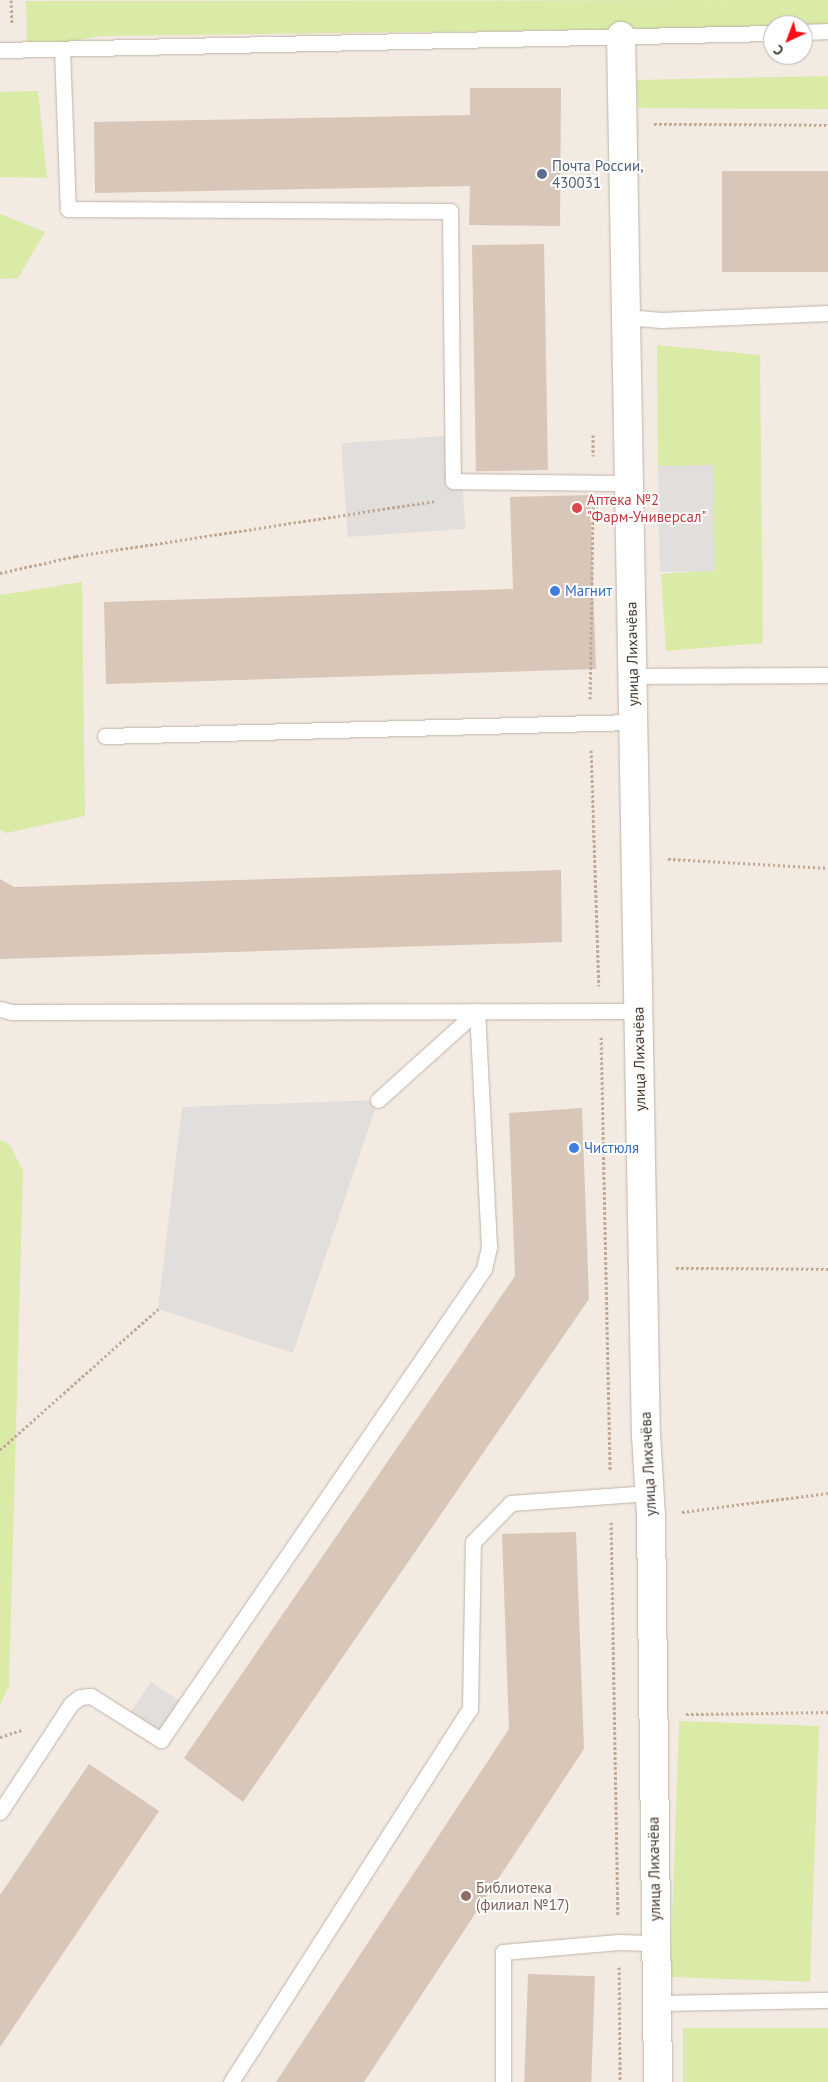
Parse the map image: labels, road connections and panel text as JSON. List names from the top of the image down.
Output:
{
  "streets": {
    "street": ["улица Лихачёва"]
  },
  "places": [
    "Почта России, 430031",
    "Аптека №2 \"Фарм-Универсал\"",
    "Магнит",
    "Чистюля",
    "Библиотека (филиал №17)"
  ],
  "north": "bottom left"
}
